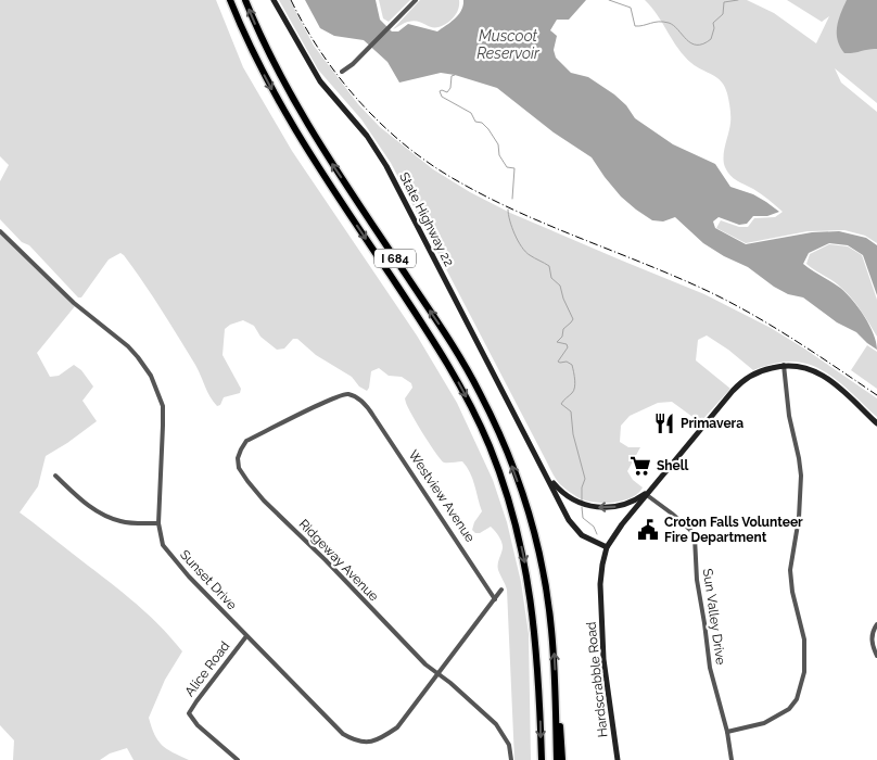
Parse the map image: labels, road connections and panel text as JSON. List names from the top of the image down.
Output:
{
  "streets": {
    "highway": ["I 684"],
    "main road": ["State Highway 22", "Hardscrabble Road"],
    "street": [
      "Westview Avenue",
      "Ridgeway Avenue",
      "Sunset Drive",
      "Sun Valley Drive",
      "Alice Road"
    ]
  },
  "crossings": [
    ["Westview Avenue", "Ridgeway Avenue"],
    ["Westview Avenue", "Sunset Drive"],
    ["Ridgeway Avenue", "Sunset Drive"],
    ["Sunset Drive", "Alice Road"],
    ["Sun Valley Drive", "Hardscrabble Road"]
  ],
  "water": ["Muscoot Reservoir"],
  "places": {
    "restaurant": ["Primavera"],
    "supermarket": ["Shell"],
    "public building": ["Croton Falls Volunteer Fire Department"]
  }
}
